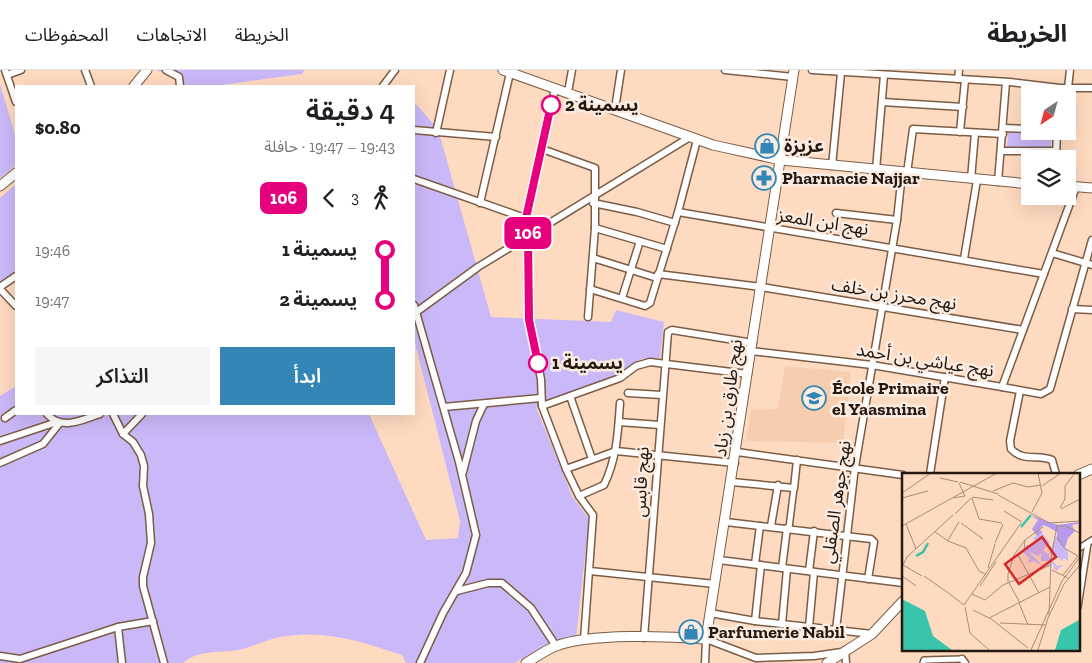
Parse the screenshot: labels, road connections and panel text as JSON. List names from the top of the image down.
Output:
{
  "streets": {
    "street": [
      "نهج ابن المعز",
      "نهج محرز بن خلف",
      "نهج عياشي بن أحمد",
      "نهج طارق بن زياد",
      "نهج قابس",
      "نهج جوهر الصقلي"
    ]
  },
  "crossings": [
    ["نهج ابن المعز", "نهج عياشي بن أحمد"],
    ["نهج ابن المعز", "نهج طارق بن زياد"],
    ["نهج ابن المعز", "نهج جوهر الصقلي"],
    ["نهج محرز بن خلف", "نهج عياشي بن أحمد"],
    ["نهج محرز بن خلف", "نهج طارق بن زياد"],
    ["نهج محرز بن خلف", "نهج جوهر الصقلي"],
    ["نهج عياشي بن أحمد", "نهج طارق بن زياد"],
    ["نهج عياشي بن أحمد", "نهج قابس"],
    ["نهج عياشي بن أحمد", "نهج جوهر الصقلي"]
  ],
  "places": {
    "other": ["يسمينة 2", "يسمينة 1"],
    "shop": ["عزيزة", "Parfumerie Nabil"],
    "pharmacy": ["Pharmacie Najjar"],
    "school or university": ["École Primaire el Yaasmina"]
  },
  "lines": ["bus line 106"],
  "north": "bottom left",
  "page": {
    "header": "الخريطة",
    "nav": ["الخريطة", "الاتجاهات", "المحفوظات"],
    "on_map": "106",
    "heading": ["4 دقيقة", "19:43 – 19:47 · حافلة", "$0.80"],
    "legs": ["3", "106"],
    "list": [
      {
        "name": "يسمينة 1",
        "value": "19:46"
      },
      {
        "name": "يسمينة 2",
        "value": "19:47"
      }
    ],
    "buttons": ["ابدأ", "التذاكر"]
  }
}
